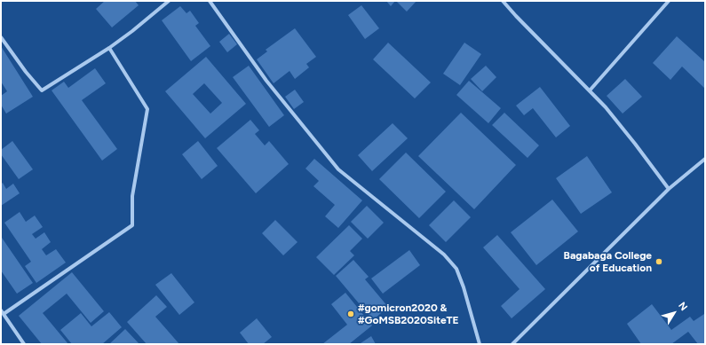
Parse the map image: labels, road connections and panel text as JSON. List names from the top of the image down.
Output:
{
  "places": ["Bagabaga College of Education", "#gomicron2020 & #GoMSB2020SiteTE"],
  "north": "top right"
}
